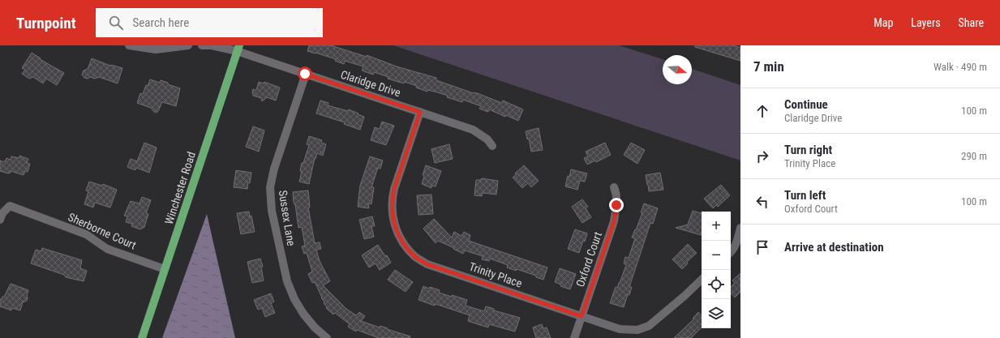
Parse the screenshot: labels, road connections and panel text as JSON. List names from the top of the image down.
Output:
{
  "streets": {
    "main road": ["Winchester Road"],
    "street": [
      "Claridge Drive",
      "Sussex Lane",
      "Sherborne Court",
      "Oxford Court",
      "Trinity Place"
    ]
  },
  "crossings": [
    ["Claridge Drive", "Winchester Road"],
    ["Claridge Drive", "Sussex Lane"],
    ["Claridge Drive", "Trinity Place"],
    ["Winchester Road", "Sherborne Court"],
    ["Oxford Court", "Trinity Place"]
  ],
  "north": "right",
  "page": {
    "header": "Turnpoint",
    "search": "Search here",
    "nav": ["Map", "Layers", "Share"],
    "heading": ["7 min", "Walk · 490 m"],
    "list": [
      ["Continue", "Claridge Drive", "100 m"],
      ["Turn right", "Trinity Place", "290 m"],
      ["Turn left", "Oxford Court", "100 m"],
      "Arrive at destination"
    ],
    "map_buttons": ["+", "−"]
  }
}
